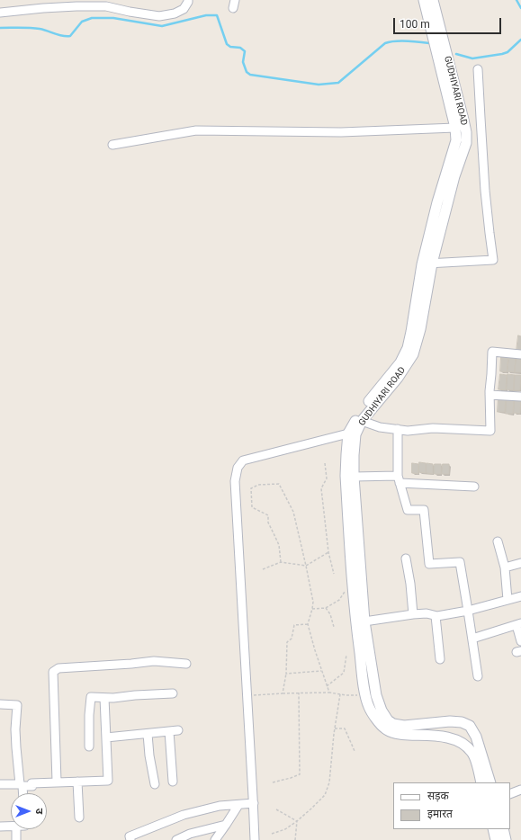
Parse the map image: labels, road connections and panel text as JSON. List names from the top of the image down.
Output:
{
  "streets": {
    "street": ["GUDHIYARI ROAD"]
  },
  "legend": ["सड़क", "इमारत"],
  "scale_bar": "100 m",
  "north": "right"
}
